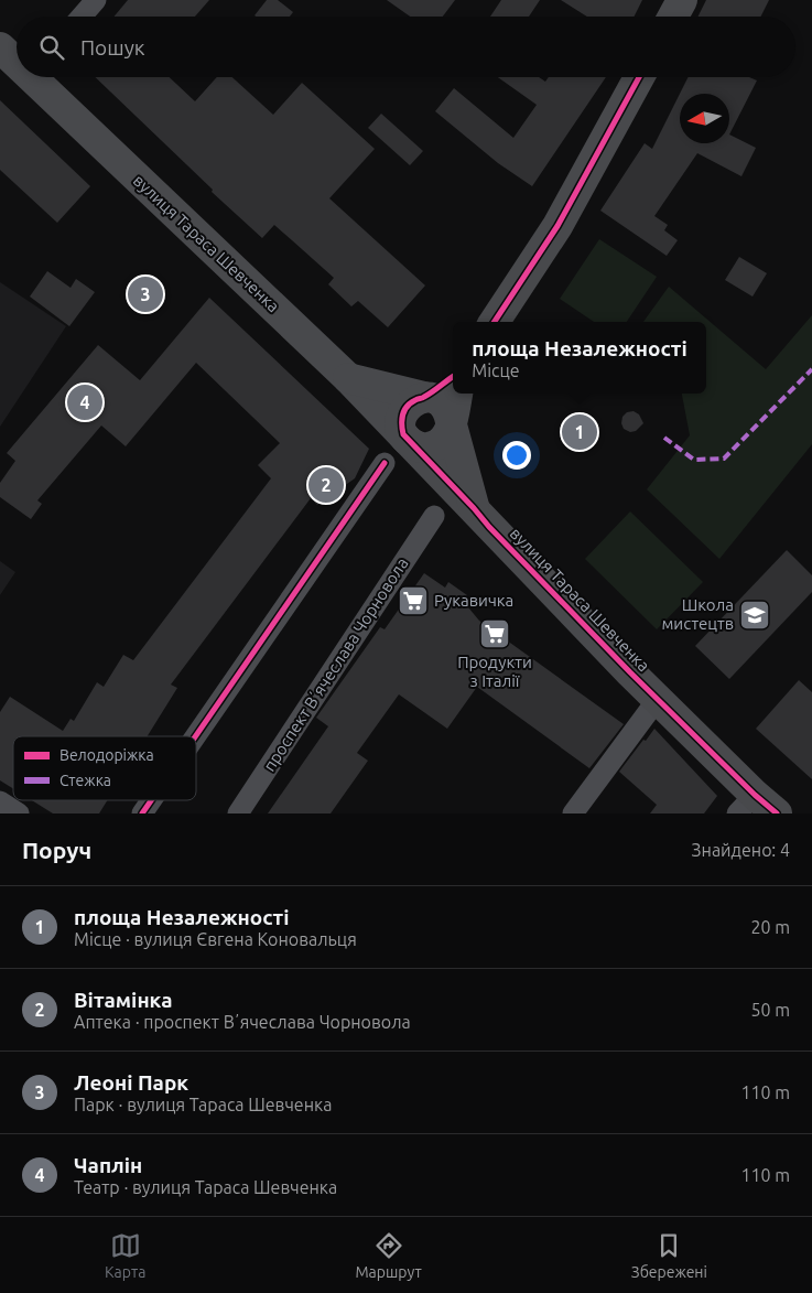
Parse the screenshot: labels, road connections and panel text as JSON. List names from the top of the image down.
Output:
{
  "streets": {
    "main road": ["вулиця Тараса Шевченка"],
    "street": ["проспект Вʼячеслава Чорновола"]
  },
  "places": {
    "supermarket": ["Рукавичка", "Продукти з Італії"],
    "school or university": ["Школа мистецтв"]
  },
  "legend": ["Велодоріжка", "Стежка"],
  "north": "left",
  "page": {
    "search": "Пошук",
    "pins": [
      "3",
      "4",
      "1",
      "2"
    ],
    "popup": ["площа Незалежності", "Місце"],
    "heading": ["Поруч", "Знайдено: 4"],
    "list": [
      {
        "mark": "1",
        "name": "площа Незалежності",
        "note": "Місце · вулиця Євгена Коновальця",
        "value": "20 m"
      },
      {
        "mark": "2",
        "name": "Вітамінка",
        "note": "Аптека · проспект Вʼячеслава Чорновола",
        "value": "50 m"
      },
      {
        "mark": "3",
        "name": "Леоні Парк",
        "note": "Парк · вулиця Тараса Шевченка",
        "value": "110 m"
      },
      {
        "mark": "4",
        "name": "Чаплін",
        "note": "Театр · вулиця Тараса Шевченка",
        "value": "110 m"
      }
    ],
    "nav": ["Карта", "Маршрут", "Збережені"]
  }
}
